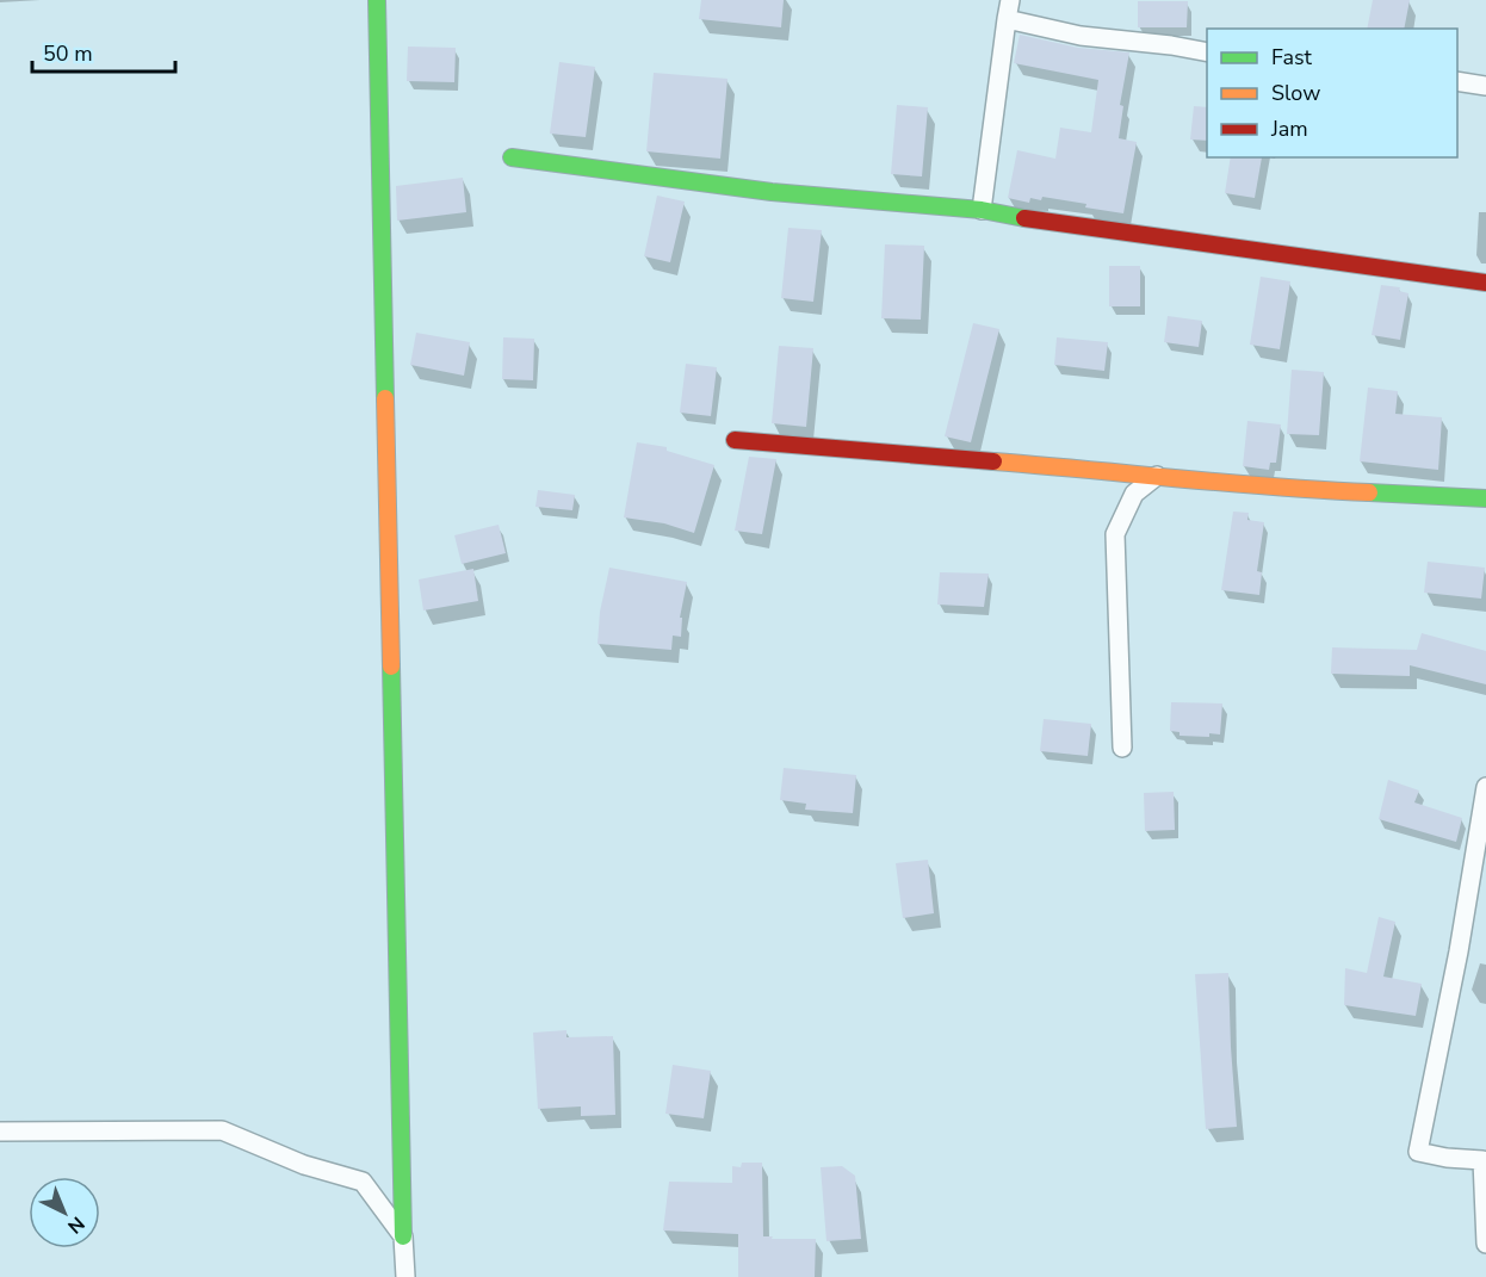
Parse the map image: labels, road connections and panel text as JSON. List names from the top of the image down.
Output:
{
  "legend": ["Fast", "Slow", "Jam"],
  "scale_bar": "50 m",
  "north": "bottom right"
}
